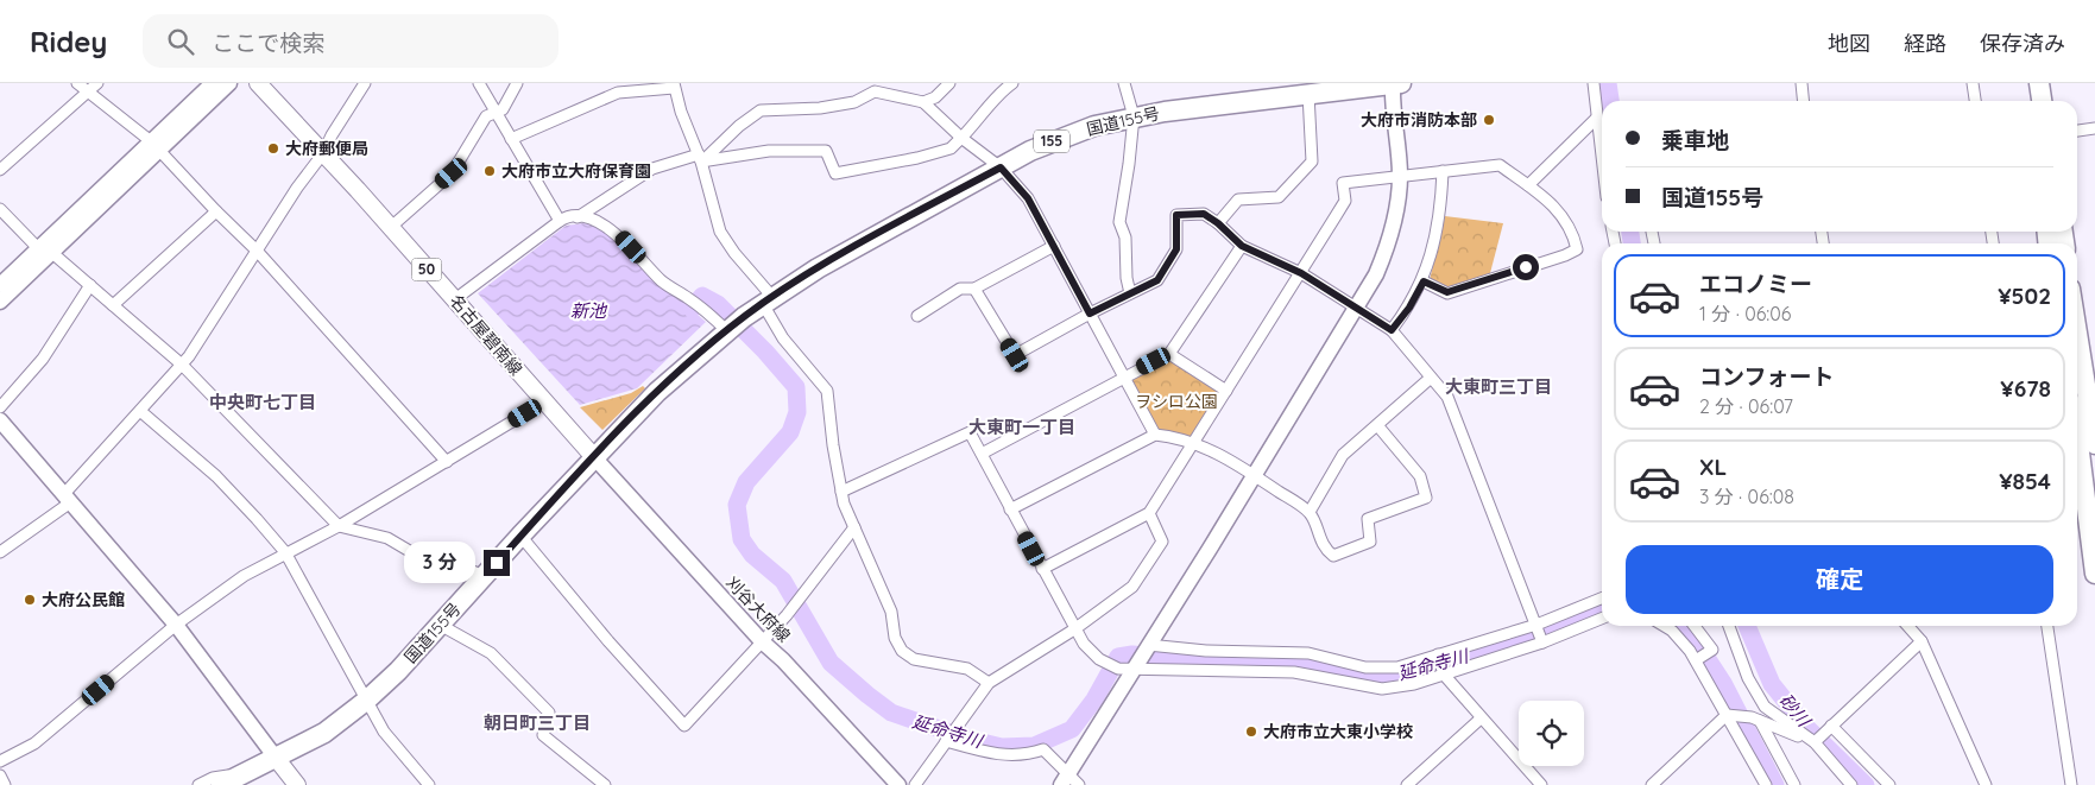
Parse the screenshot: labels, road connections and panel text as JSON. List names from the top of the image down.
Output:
{
  "streets": {
    "highway": ["国道155号", "155"],
    "main road": ["50", "名古屋碧南線"],
    "street": ["刈谷大府線"]
  },
  "crossings": [
    ["国道155号", "名古屋碧南線"],
    ["国道155号", "刈谷大府線"],
    ["名古屋碧南線", "刈谷大府線"]
  ],
  "districts": [
    "大東町三丁目",
    "中央町七丁目",
    "大東町一丁目",
    "朝日町三丁目"
  ],
  "water": ["新池", "延命寺川", "砂川"],
  "parks": ["ヲシロ公園"],
  "places": [
    "大府市消防本部",
    "大府郵便局",
    "大府市立大府保育園",
    "大府公民館",
    "大府市立大東小学校"
  ],
  "page": {
    "header": "Ridey",
    "search": "ここで検索",
    "nav": ["地図", "経路", "保存済み"],
    "banner": ["乗車地", "国道155号"],
    "list": [
      {
        "name": "エコノミー",
        "note": "1 分 · 06:06",
        "value": "¥502"
      },
      {
        "name": "コンフォート",
        "note": "2 分 · 06:07",
        "value": "¥678"
      },
      {
        "name": "XL",
        "note": "3 分 · 06:08",
        "value": "¥854"
      }
    ],
    "buttons": "確定",
    "bubble": "3 分"
  }
}
